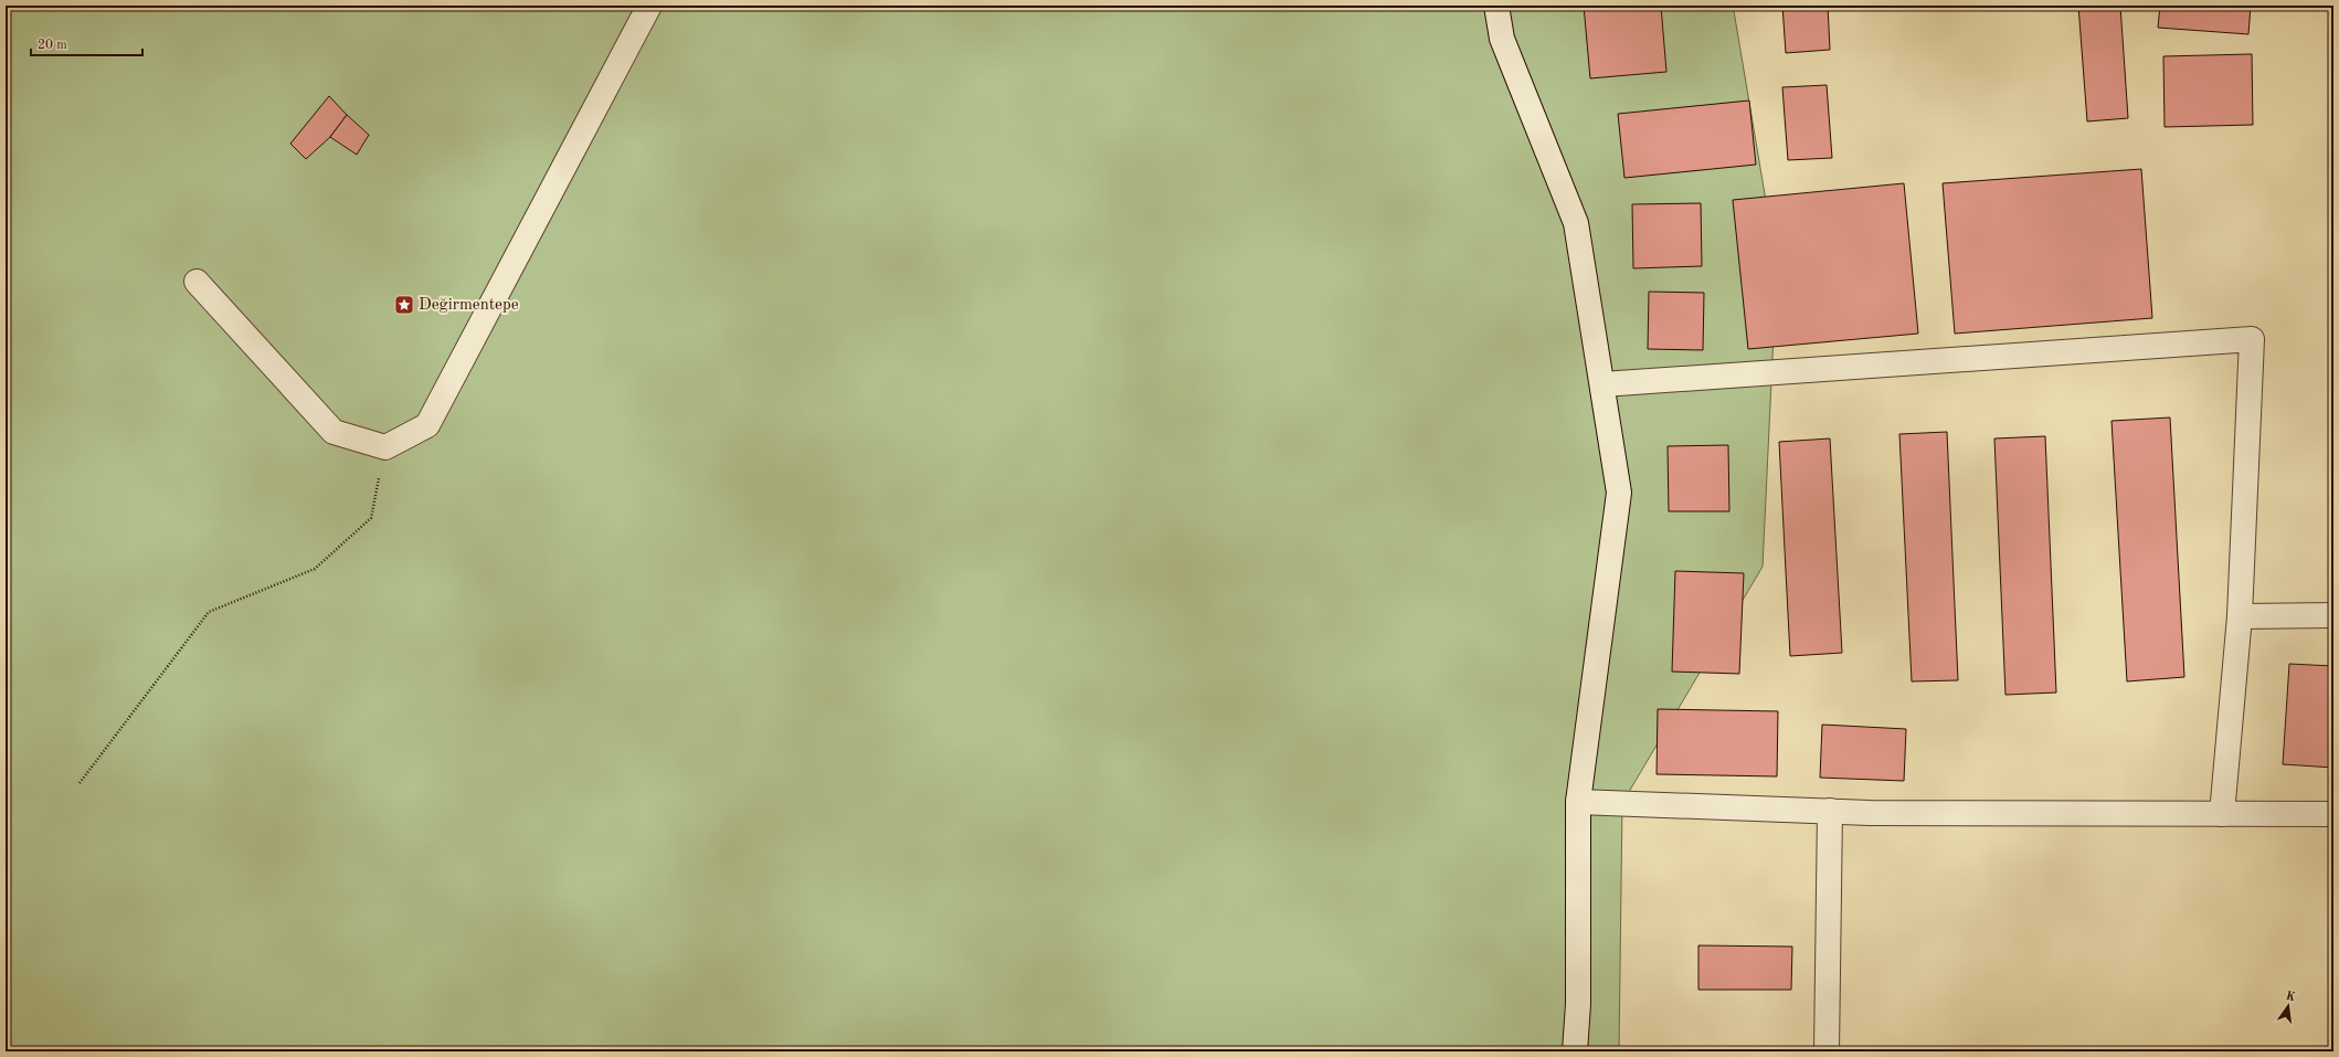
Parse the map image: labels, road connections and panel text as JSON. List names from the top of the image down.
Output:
{
  "places": {
    "place": ["Değirmentepe"]
  },
  "scale_bar": "20 m",
  "north": "top"
}
